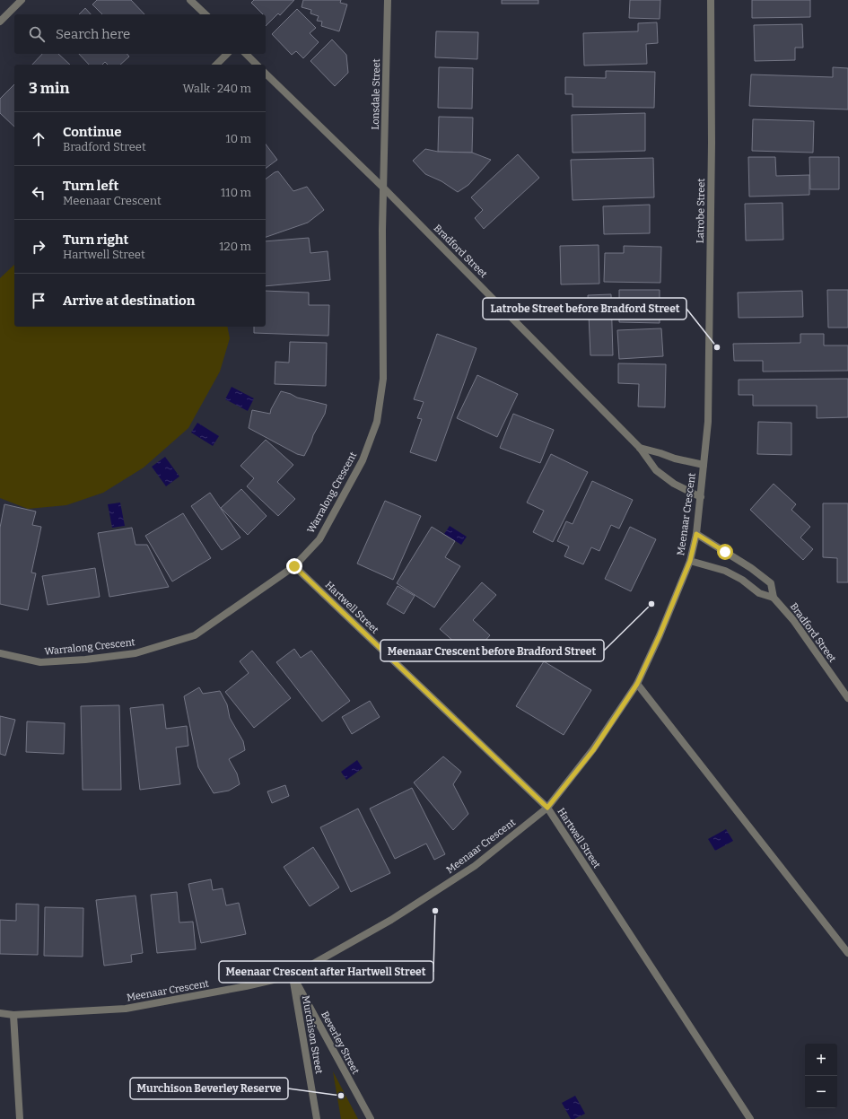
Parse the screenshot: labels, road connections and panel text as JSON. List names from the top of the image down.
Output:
{
  "streets": {
    "street": [
      "Lonsdale Street",
      "Latrobe Street",
      "Bradford Street",
      "Warralong Crescent",
      "Meenaar Crescent",
      "Hartwell Street",
      "Murchison Street",
      "Beverley Street"
    ]
  },
  "crossings": [
    ["Lonsdale Street", "Bradford Street"],
    ["Lonsdale Street", "Warralong Crescent"],
    ["Latrobe Street", "Meenaar Crescent"],
    ["Bradford Street", "Warralong Crescent"],
    ["Bradford Street", "Meenaar Crescent"],
    ["Warralong Crescent", "Hartwell Street"],
    ["Meenaar Crescent", "Hartwell Street"],
    ["Meenaar Crescent", "Murchison Street"],
    ["Meenaar Crescent", "Beverley Street"],
    ["Murchison Street", "Beverley Street"]
  ],
  "places": [
    "Latrobe Street before Bradford Street",
    "Meenaar Crescent before Bradford Street",
    "Meenaar Crescent after Hartwell Street",
    "Murchison Beverley Reserve"
  ],
  "page": {
    "search": "Search here",
    "heading": ["3 min", "Walk · 240 m"],
    "list": [
      ["Continue", "Bradford Street", "10 m"],
      ["Turn left", "Meenaar Crescent", "110 m"],
      ["Turn right", "Hartwell Street", "120 m"],
      "Arrive at destination"
    ],
    "map_buttons": ["+", "−"]
  }
}
